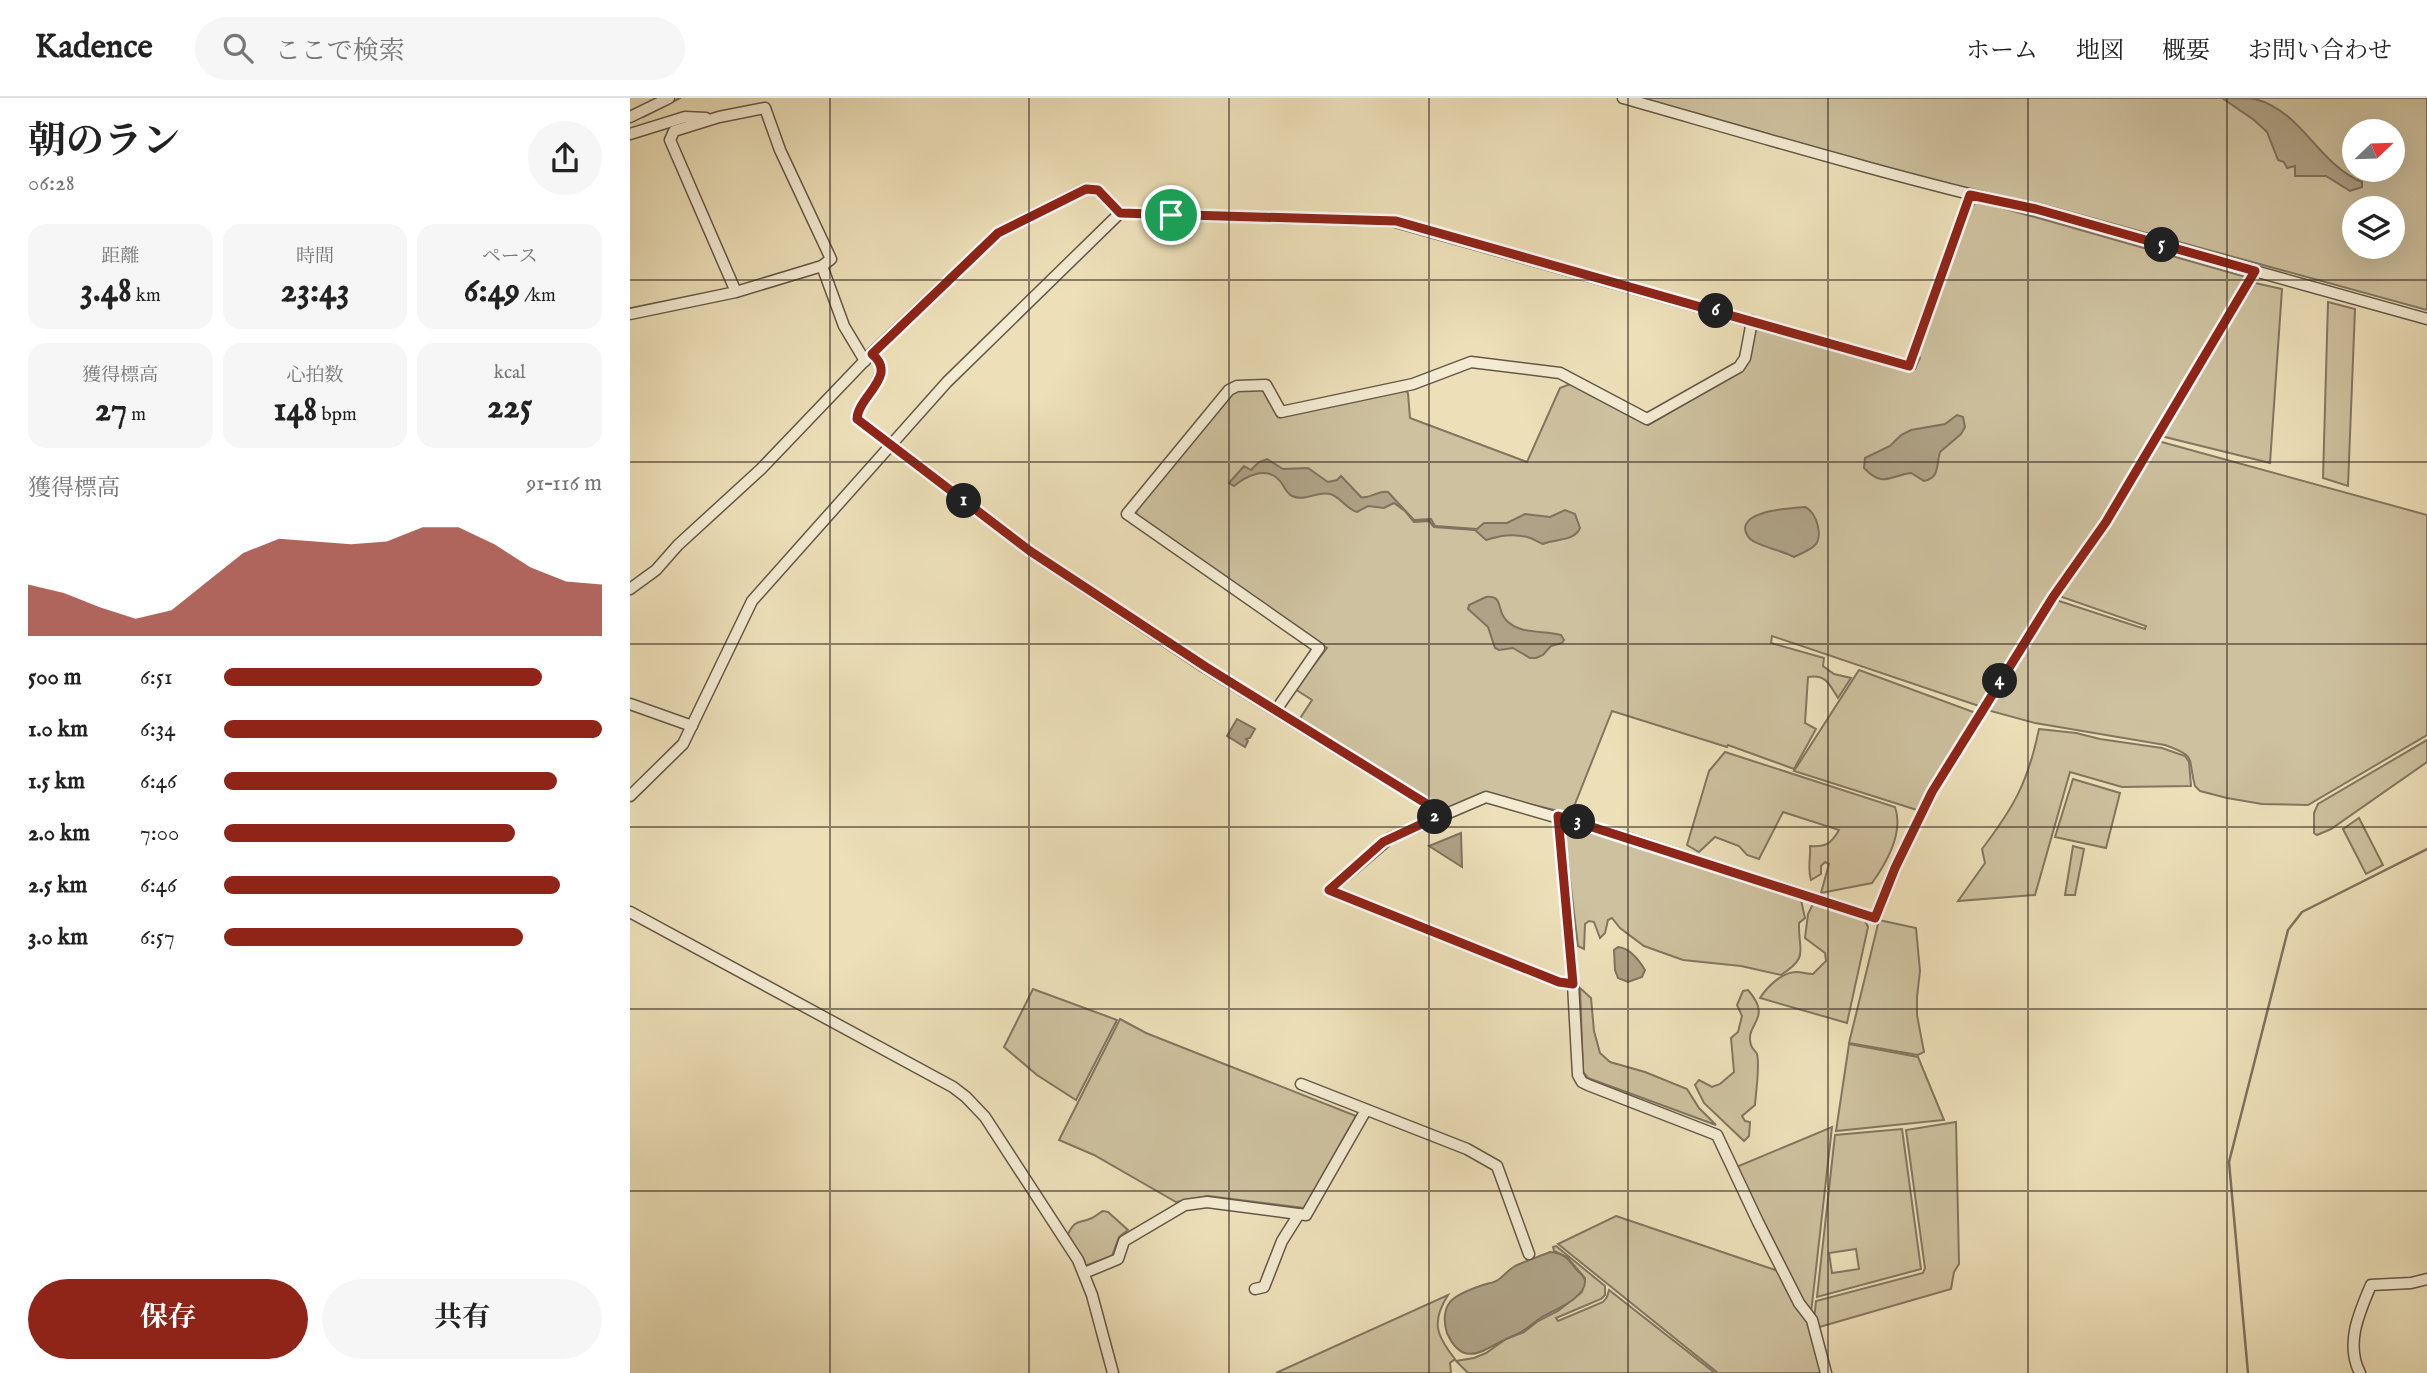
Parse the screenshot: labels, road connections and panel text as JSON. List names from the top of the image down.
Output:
{
  "north": "top right",
  "page": {
    "header": "Kadence",
    "search": "ここで検索",
    "nav": [
      "ホーム",
      "地図",
      "概要",
      "お問い合わせ"
    ],
    "heading": ["朝のラン", "06:28"],
    "stats": [
      ["距離", "3.48 km"],
      ["時間", "23:43"],
      ["ペース", "6:49 /km"],
      ["獲得標高", "27 m"],
      ["心拍数", "148 bpm"],
      ["kcal", "225"]
    ],
    "pins": [
      "5",
      "6",
      "1",
      "4",
      "2",
      "3"
    ],
    "chart": ["獲得標高", "91–116 m"],
    "list": [
      {
        "name": "500 m",
        "note": "6:51"
      },
      {
        "name": "1.0 km",
        "note": "6:34"
      },
      {
        "name": "1.5 km",
        "note": "6:46"
      },
      {
        "name": "2.0 km",
        "note": "7:00"
      },
      {
        "name": "2.5 km",
        "note": "6:46"
      },
      {
        "name": "3.0 km",
        "note": "6:57"
      }
    ],
    "buttons": ["保存", "共有"]
  }
}
